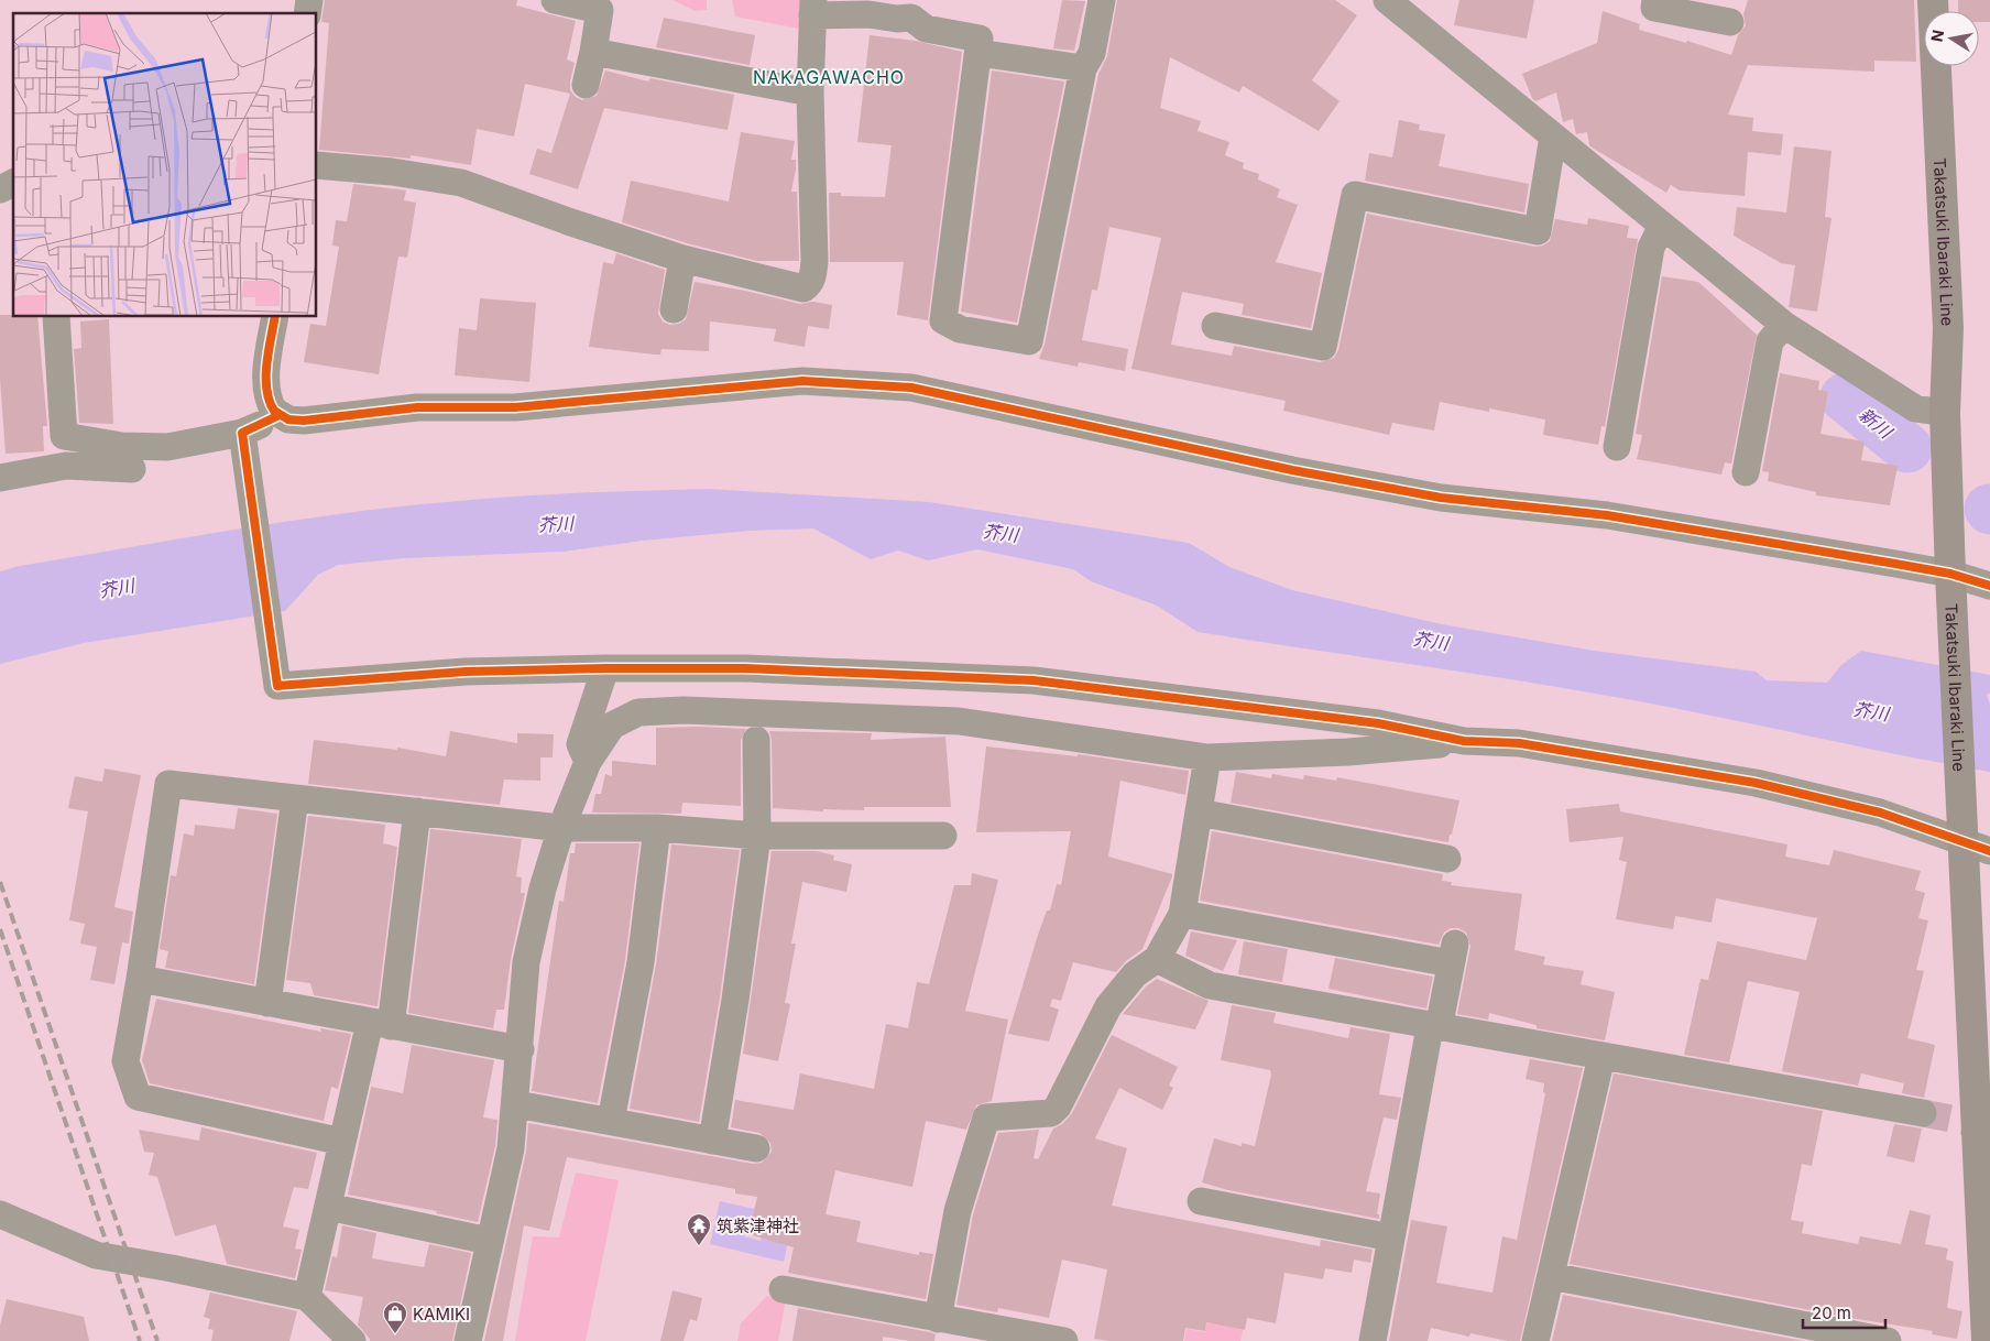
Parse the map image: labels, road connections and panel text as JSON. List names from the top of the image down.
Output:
{
  "streets": {
    "main road": ["Takatsuki Ibaraki Line"]
  },
  "districts": ["NAKAGAWACHO"],
  "water": ["新川", "芥川"],
  "places": {
    "temple": ["筑紫津神社"],
    "shop": ["KAMIKI"]
  },
  "scale_bar": "20 m",
  "north": "left"
}
